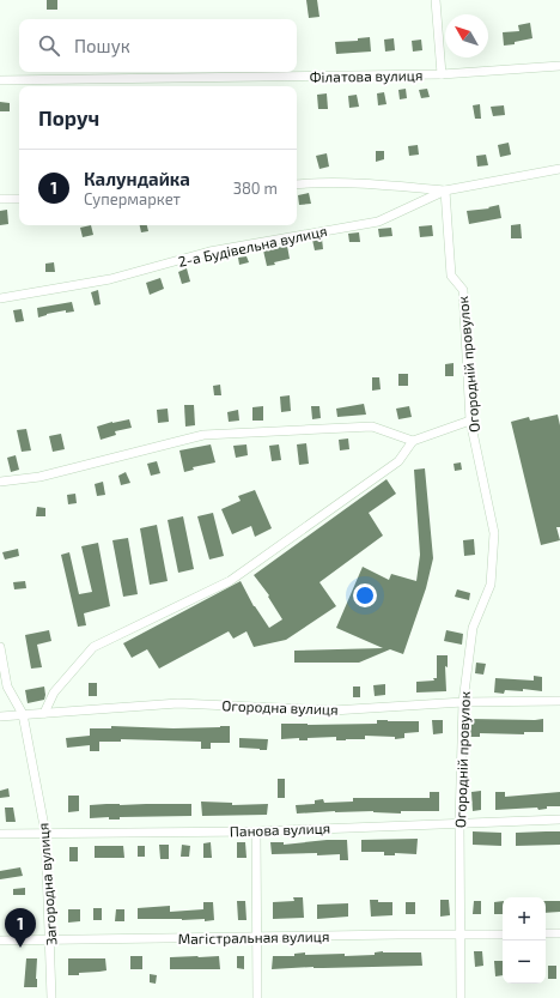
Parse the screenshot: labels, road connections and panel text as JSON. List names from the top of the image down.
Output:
{
  "streets": {
    "street": [
      "Філатова вулиця",
      "2-а Будівельна вулиця",
      "Огородній провулок",
      "Огородна вулиця",
      "Панова вулиця",
      "Загородна вулиця",
      "Магістральная вулиця"
    ]
  },
  "crossings": [
    ["2-а Будівельна вулиця", "Огородній провулок"],
    ["Огородній провулок", "Огородна вулиця"],
    ["Огородній провулок", "Панова вулиця"],
    ["Огородній провулок", "Магістральная вулиця"],
    ["Огородна вулиця", "Загородна вулиця"],
    ["Панова вулиця", "Загородна вулиця"],
    ["Загородна вулиця", "Магістральная вулиця"]
  ],
  "north": "top left",
  "page": {
    "search": "Пошук",
    "heading": "Поруч",
    "list": [
      {
        "mark": "1",
        "name": "Калундайка",
        "note": "Супермаркет",
        "value": "380 m"
      }
    ],
    "map_buttons": ["+", "−"],
    "pins": "1"
  }
}
